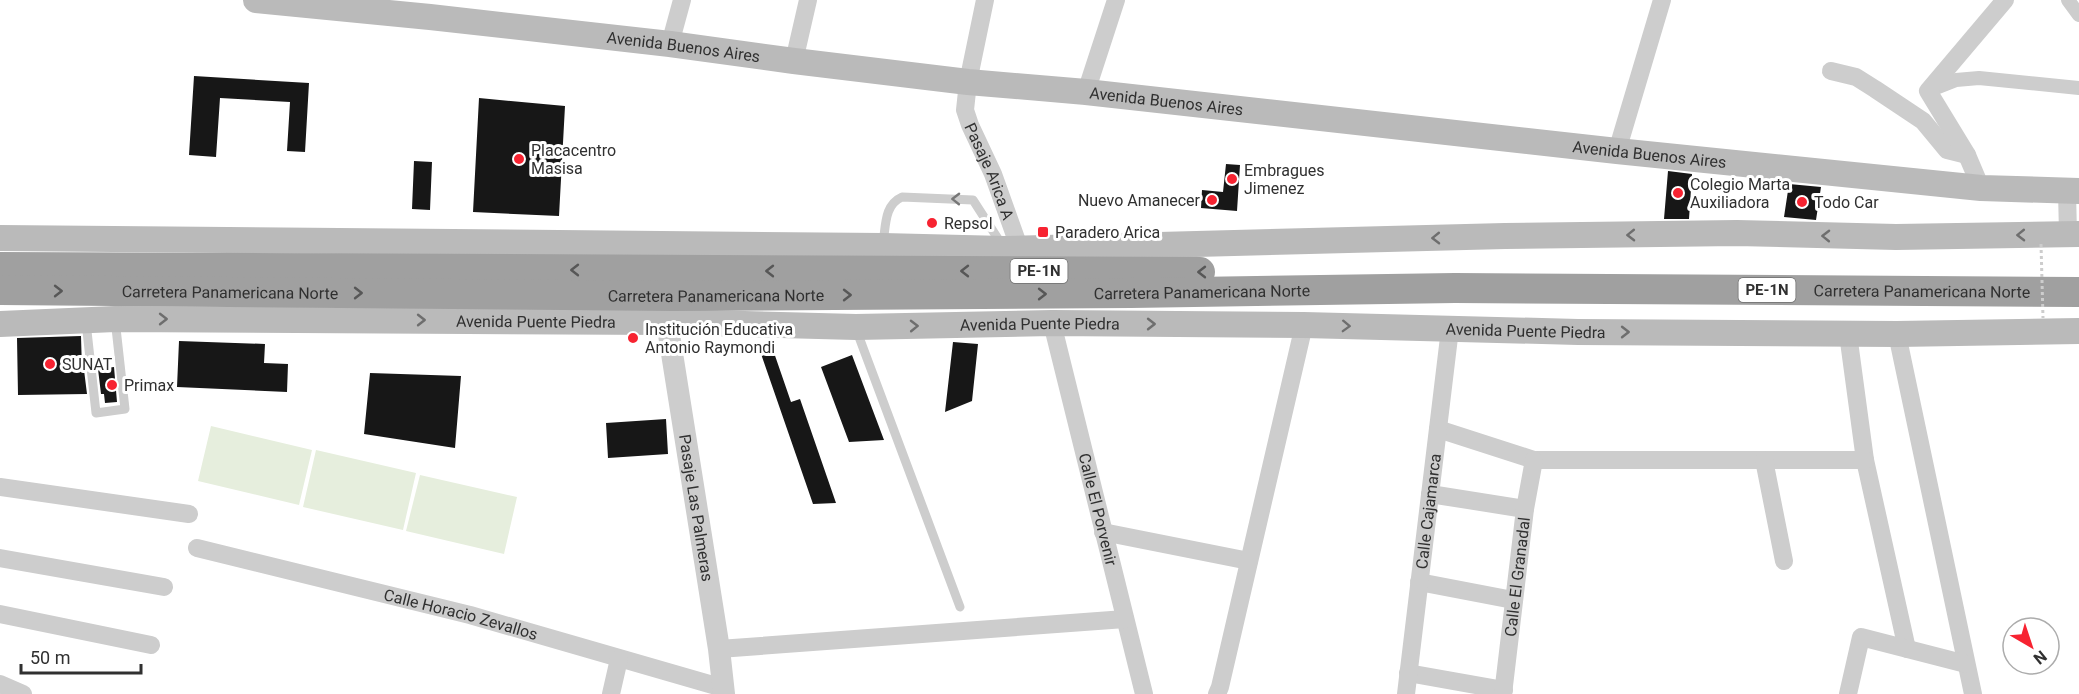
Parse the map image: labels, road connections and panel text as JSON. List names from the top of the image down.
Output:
{
  "streets": {
    "highway": ["PE-1N", "Carretera Panamericana Norte"],
    "main road": ["Avenida Buenos Aires", "Avenida Puente Piedra"],
    "street": [
      "Pasaje Arica A",
      "Pasaje Las Palmeras",
      "Calle El Porvenir",
      "Calle Cajamarca",
      "Calle El Granadal",
      "Calle Horacio Zevallos"
    ]
  },
  "crossings": [
    ["Avenida Buenos Aires", "Pasaje Arica A"],
    ["Pasaje Arica A", "Carretera Panamericana Norte"],
    ["Avenida Puente Piedra", "Pasaje Las Palmeras"],
    ["Avenida Puente Piedra", "Calle El Porvenir"],
    ["Avenida Puente Piedra", "Calle Cajamarca"],
    ["Pasaje Las Palmeras", "Calle Horacio Zevallos"]
  ],
  "places": {
    "other": [
      "Placacentro Masisa",
      "Embragues Jimenez",
      "Colegio Marta Auxiliadora",
      "Nuevo Amanecer",
      "Todo Car",
      "Repsol",
      "Institución Educativa Antonio Raymondi",
      "SUNAT",
      "Primax"
    ],
    "transit": ["Paradero Arica"]
  },
  "scale_bar": "50 m",
  "north": "bottom right"
}
